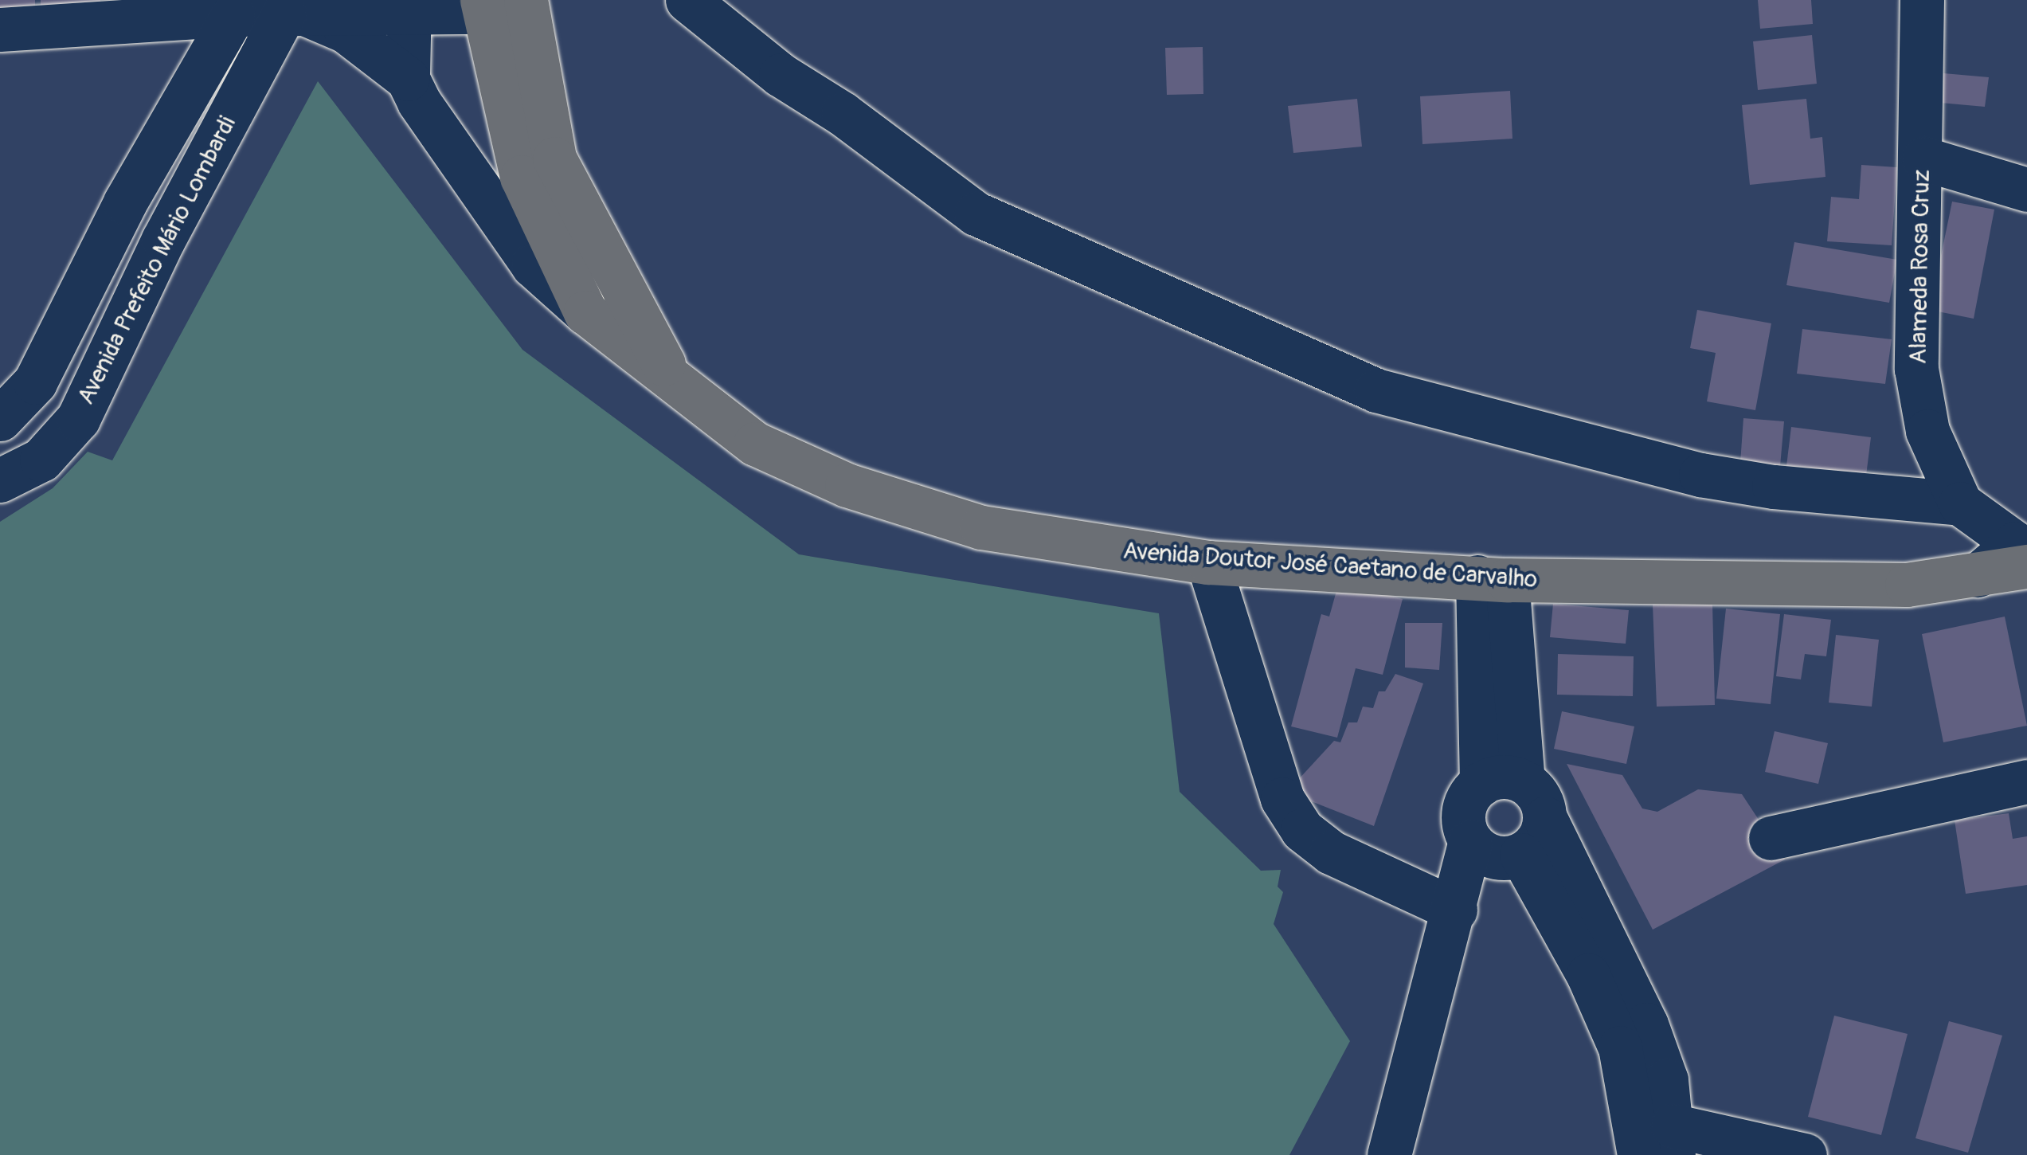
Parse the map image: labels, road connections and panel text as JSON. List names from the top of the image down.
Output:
{
  "streets": {
    "main road": ["Avenida Doutor José Caetano de Carvalho"],
    "street": ["Avenida Prefeito Mário Lombardi", "Alameda Rosa Cruz"]
  }
}
